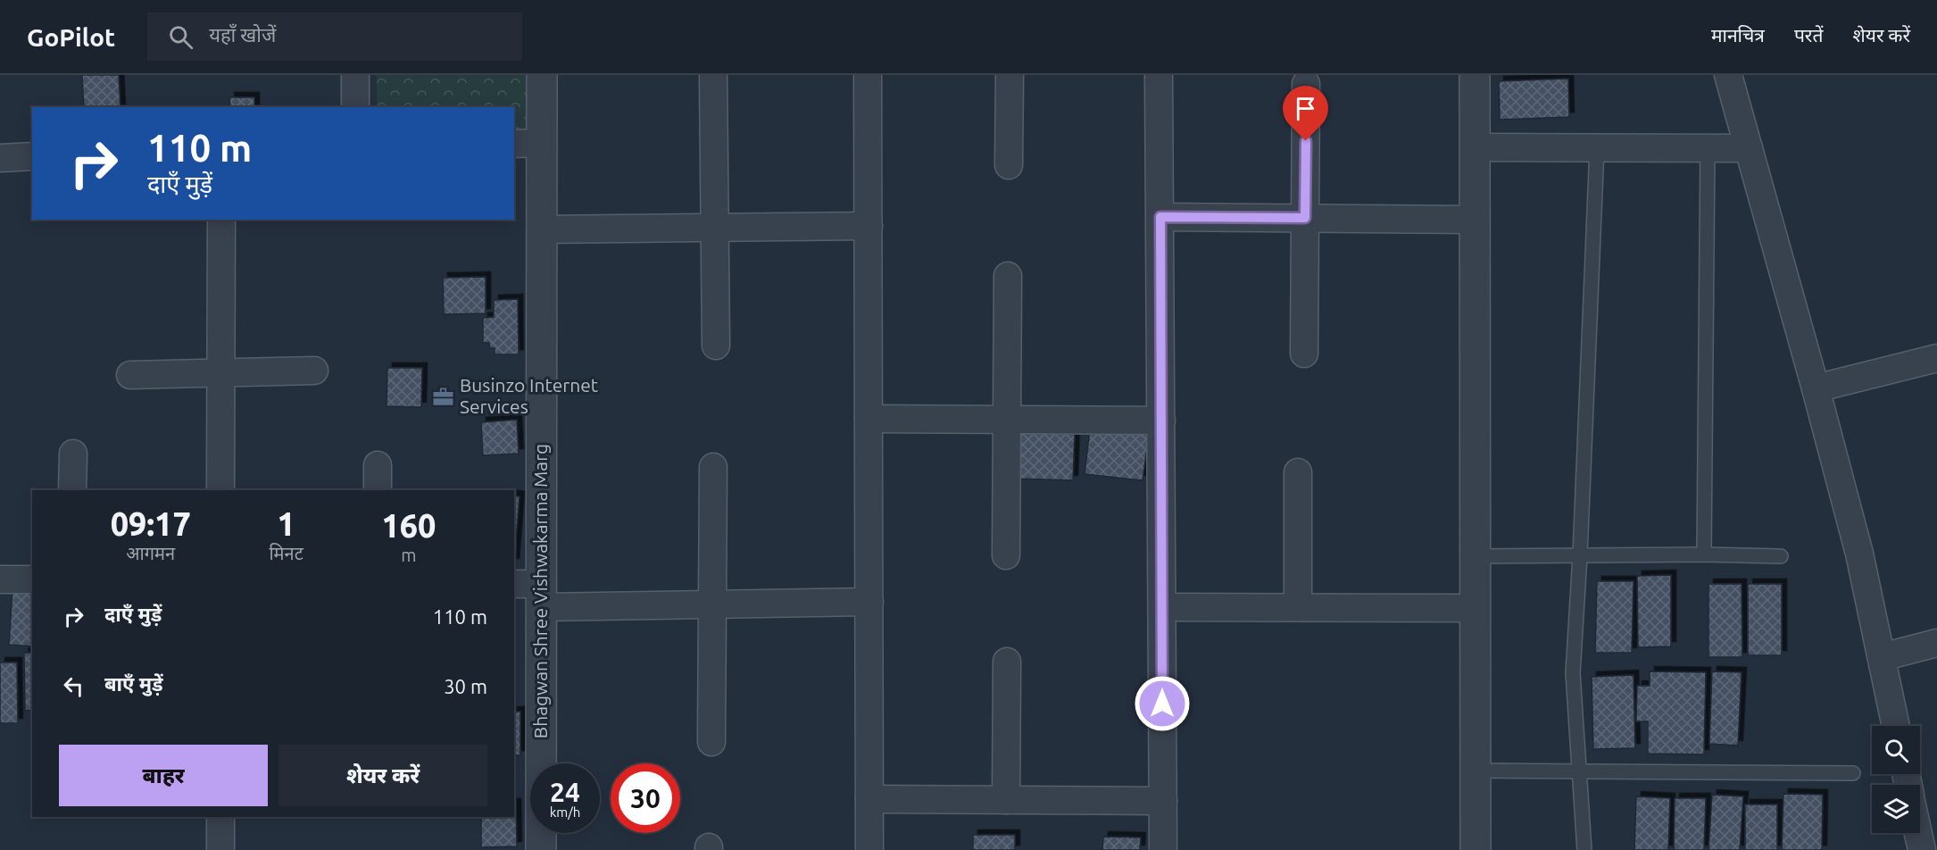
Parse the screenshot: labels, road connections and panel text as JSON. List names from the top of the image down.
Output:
{
  "streets": {
    "street": ["Bhagwan Shree Vishwakarma Marg"]
  },
  "places": {
    "office": ["Businzo Internet Services"]
  },
  "page": {
    "header": "GoPilot",
    "search": "यहाँ खोजें",
    "nav": ["मानचित्र", "परतें", "शेयर करें"],
    "turn": ["110 m", "दाएँ मुड़ें"],
    "eta": [
      "09:17",
      "आगमन",
      "1",
      "मिनट",
      "160",
      "m"
    ],
    "list": [
      {
        "name": "दाएँ मुड़ें",
        "value": "110 m"
      },
      {
        "name": "बाएँ मुड़ें",
        "value": "30 m"
      }
    ],
    "buttons": ["बाहर", "शेयर करें"],
    "speed": "24 km/h",
    "limit": "30"
  }
}
